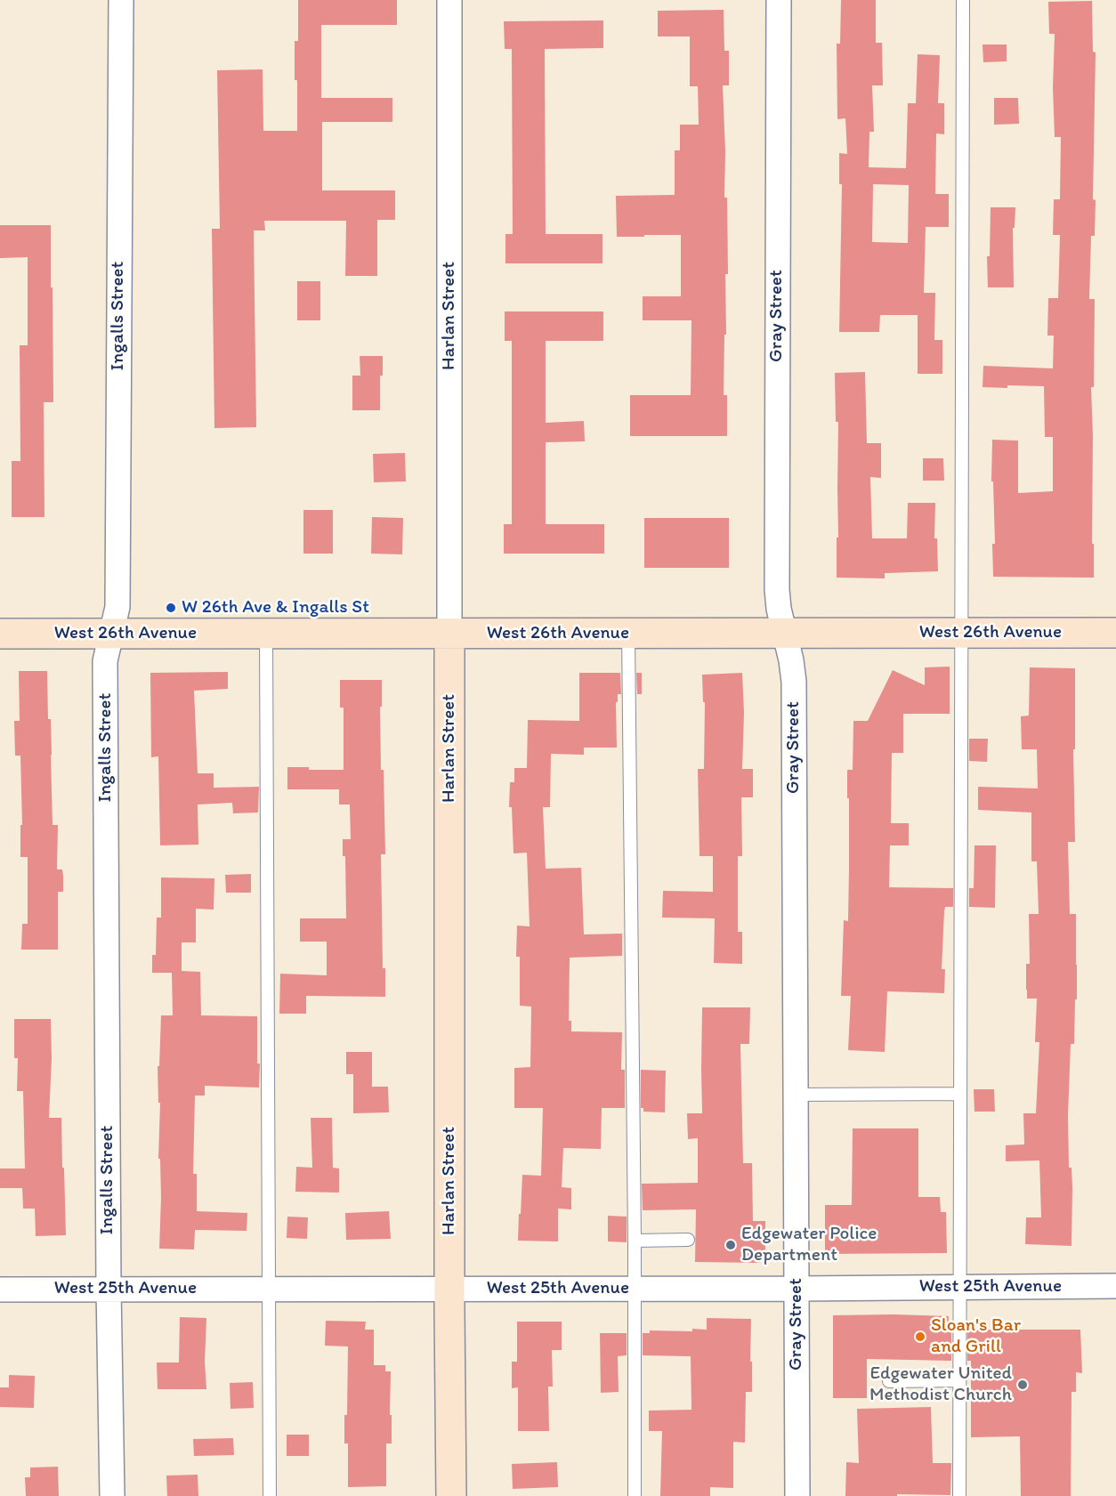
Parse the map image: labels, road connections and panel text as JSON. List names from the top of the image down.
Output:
{
  "streets": {
    "street": [
      "Ingalls Street",
      "Harlan Street",
      "Gray Street",
      "West 26th Avenue",
      "West 25th Avenue"
    ]
  },
  "crossings": [
    ["Ingalls Street", "West 26th Avenue"],
    ["Ingalls Street", "West 25th Avenue"],
    ["Harlan Street", "West 26th Avenue"],
    ["Harlan Street", "West 25th Avenue"],
    ["Gray Street", "West 26th Avenue"],
    ["Gray Street", "West 25th Avenue"]
  ],
  "places": [
    "W 26th Ave & Ingalls St",
    "Edgewater Police Department",
    "Sloan's Bar and Grill",
    "Edgewater United Methodist Church"
  ]
}
